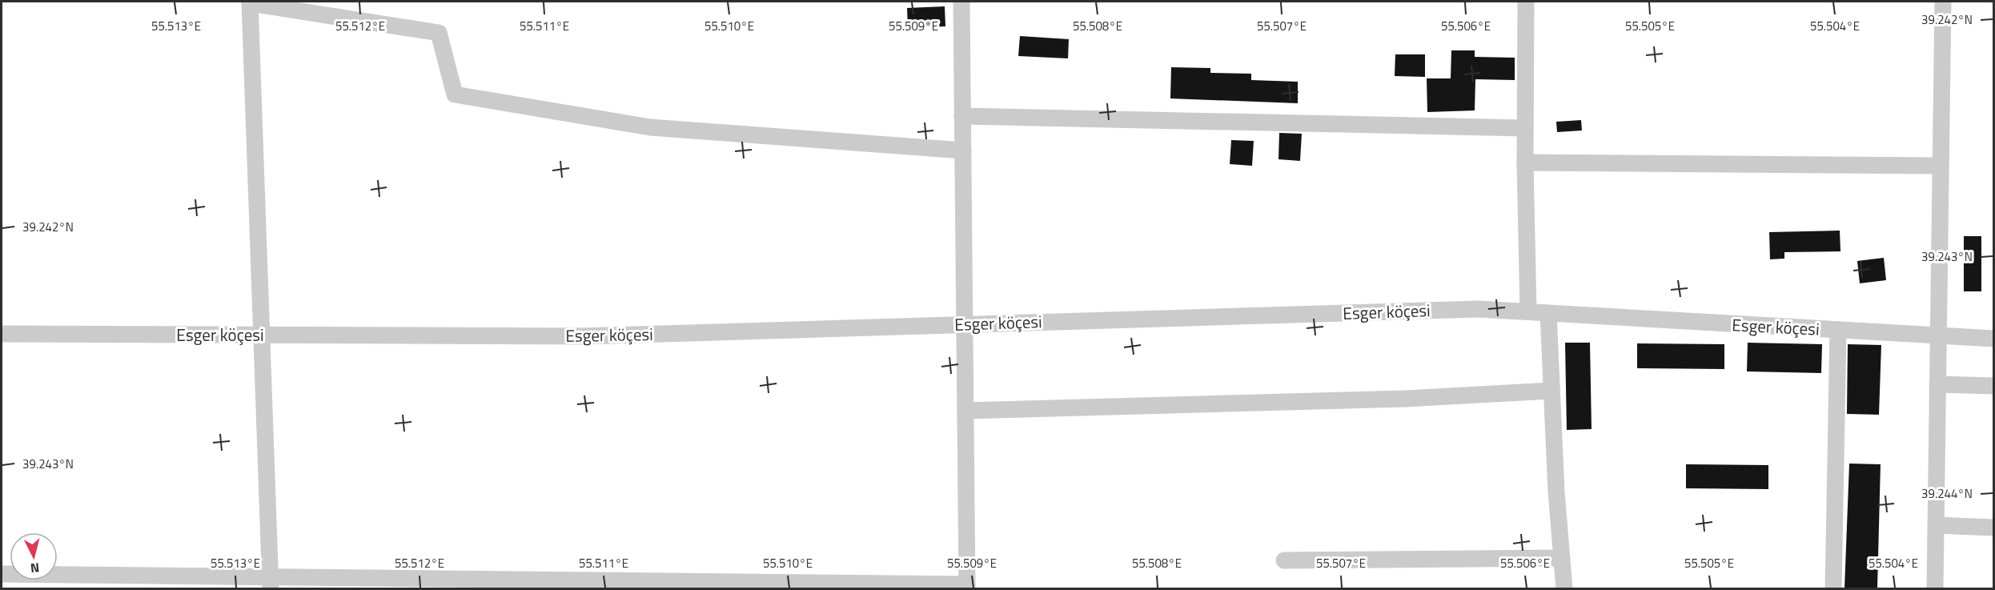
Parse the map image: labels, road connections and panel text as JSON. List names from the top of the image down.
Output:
{
  "streets": {
    "street": ["Esger köçesi"]
  },
  "north": "bottom",
  "coordinates": [
    "39.242°N",
    "55.513°E",
    "55.512°E",
    "55.511°E",
    "55.510°E",
    "55.509°E",
    "55.508°E",
    "55.507°E",
    "55.506°E",
    "55.505°E",
    "55.504°E",
    "39.243°N",
    "39.244°N"
  ]
}
